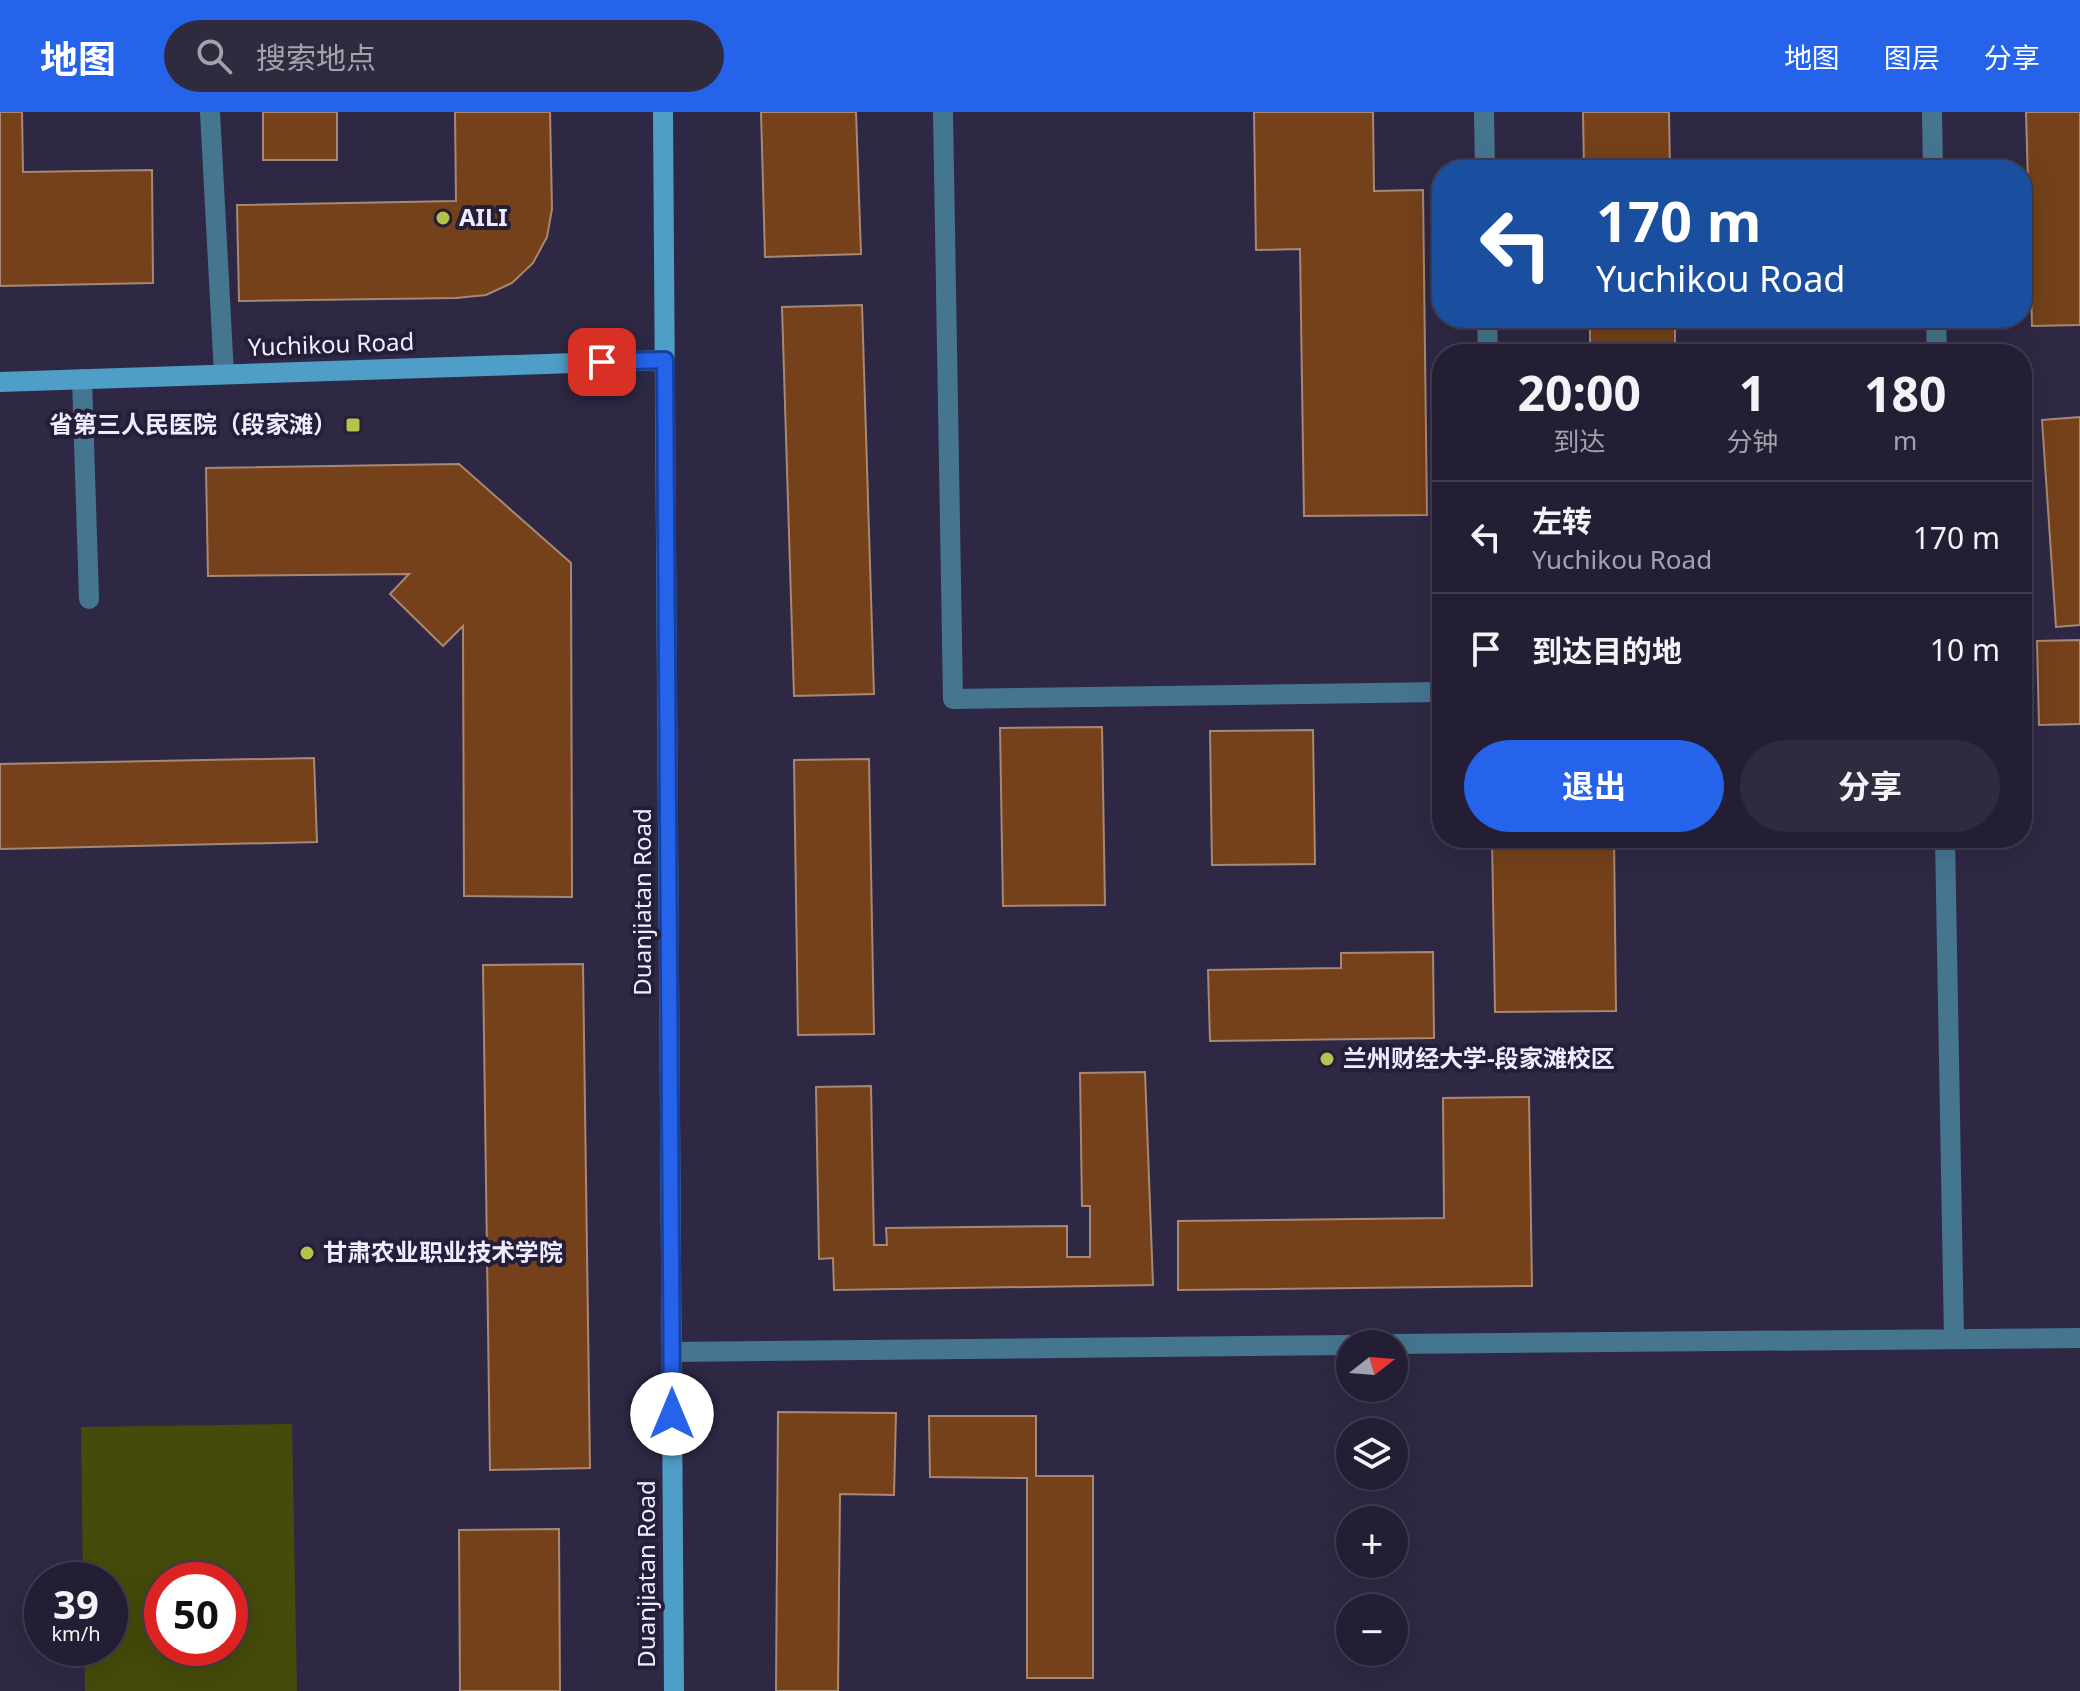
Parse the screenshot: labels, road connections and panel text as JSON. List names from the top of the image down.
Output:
{
  "streets": {
    "main road": ["Yuchikou Road", "Duanjiatan Road"]
  },
  "crossings": [
    ["Yuchikou Road", "Duanjiatan Road"]
  ],
  "places": {
    "other": ["AILI", "兰州财经大学-段家滩校区", "甘肃农业职业技术学院"],
    "transit": ["省第三人民医院（段家滩）"]
  },
  "north": "right",
  "page": {
    "header": "地图",
    "search": "搜索地点",
    "nav": ["地图", "图层", "分享"],
    "turn": ["170 m", "Yuchikou Road"],
    "eta": [
      "20:00",
      "到达",
      "1",
      "分钟",
      "180",
      "m"
    ],
    "list": [
      {
        "name": "左转",
        "note": "Yuchikou Road",
        "value": "170 m"
      },
      {
        "name": "到达目的地",
        "value": "10 m"
      }
    ],
    "buttons": ["退出", "分享"],
    "map_buttons": ["+", "−"],
    "speed": "39 km/h",
    "limit": "50"
  }
}
